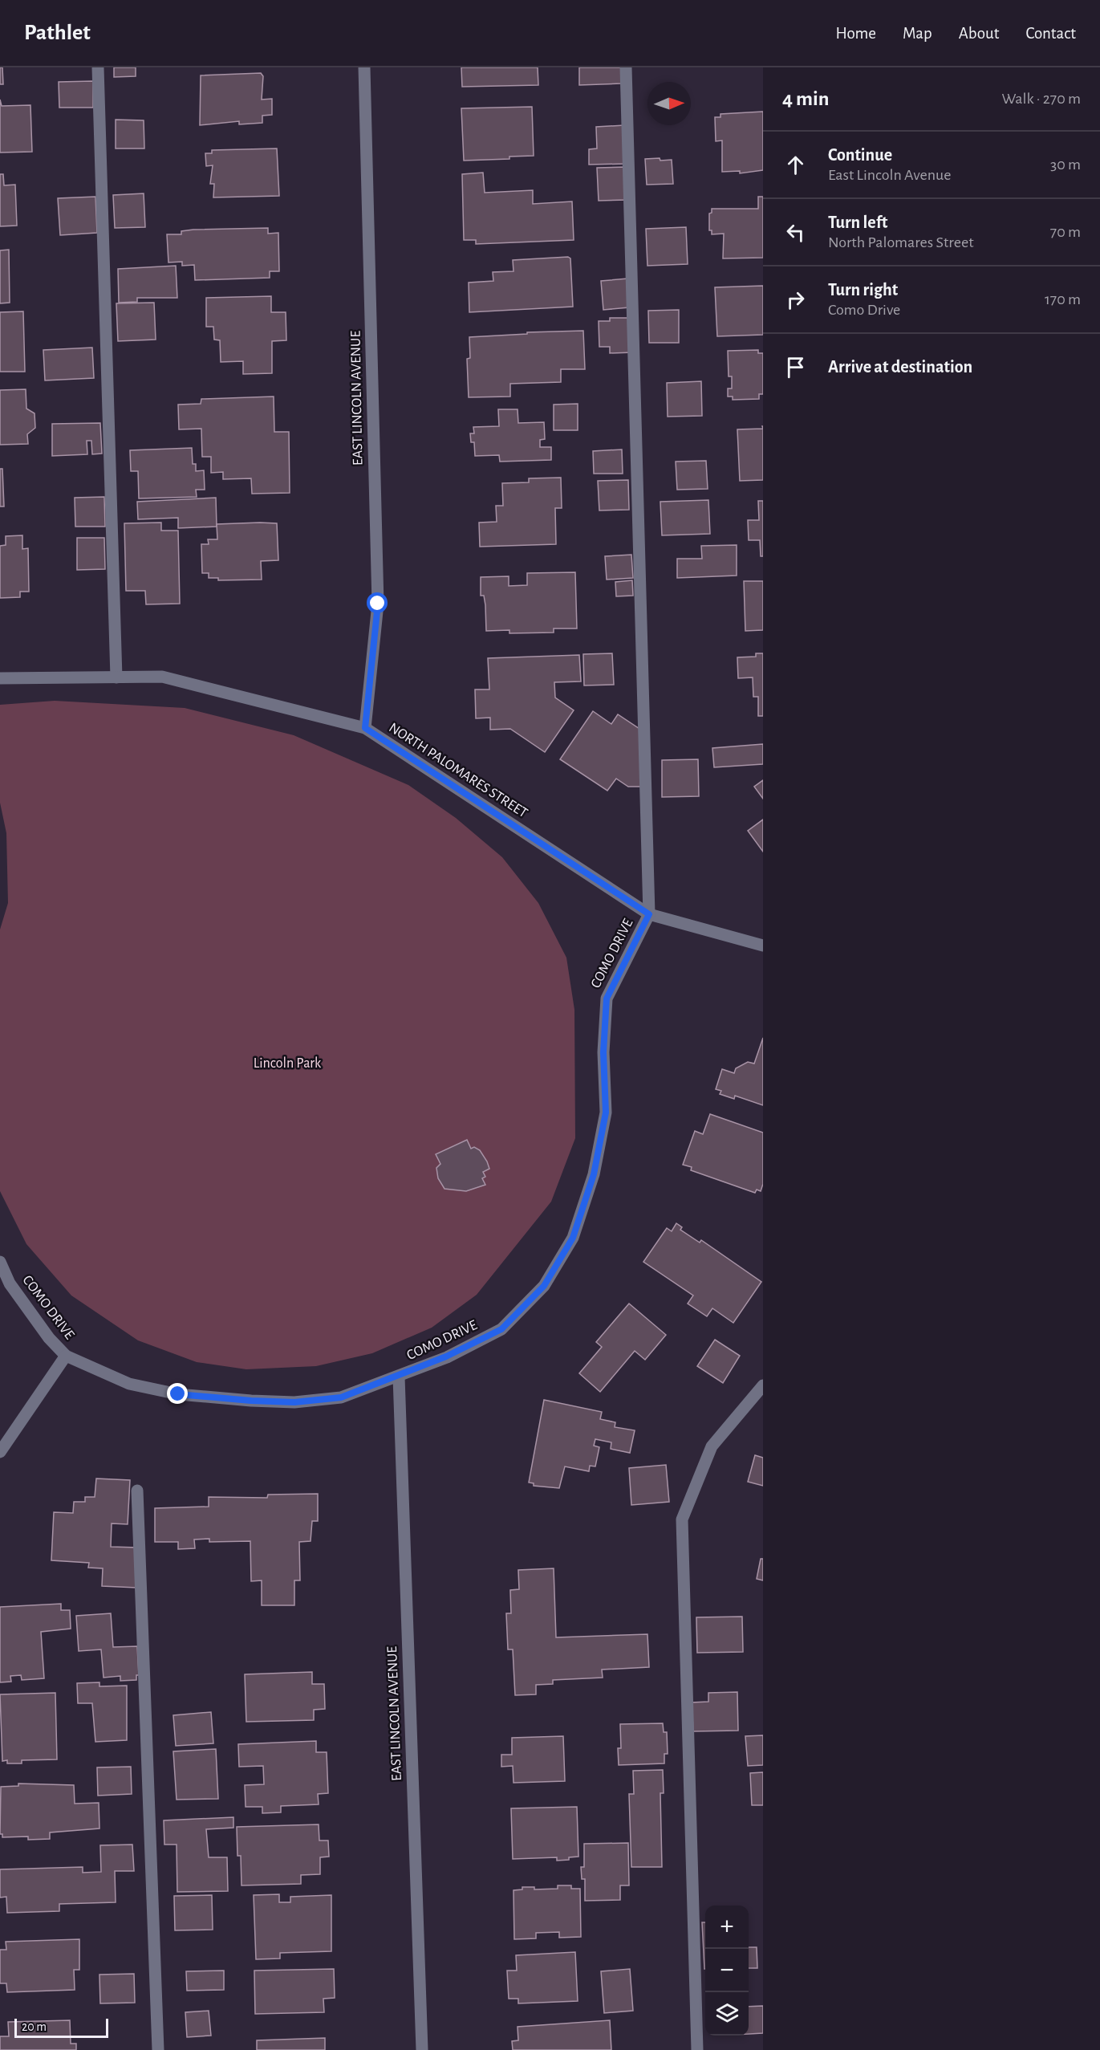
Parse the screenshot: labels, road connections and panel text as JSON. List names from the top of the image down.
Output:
{
  "streets": {
    "street": ["EAST LINCOLN AVENUE", "NORTH PALOMARES STREET", "COMO DRIVE"]
  },
  "crossings": [
    ["EAST LINCOLN AVENUE", "NORTH PALOMARES STREET"],
    ["EAST LINCOLN AVENUE", "COMO DRIVE"],
    ["NORTH PALOMARES STREET", "COMO DRIVE"]
  ],
  "parks": ["Lincoln Park"],
  "scale_bar": "20 m",
  "north": "right",
  "page": {
    "header": "Pathlet",
    "nav": [
      "Home",
      "Map",
      "About",
      "Contact"
    ],
    "heading": ["4 min", "Walk · 270 m"],
    "list": [
      ["Continue", "East Lincoln Avenue", "30 m"],
      ["Turn left", "North Palomares Street", "70 m"],
      ["Turn right", "Como Drive", "170 m"],
      "Arrive at destination"
    ],
    "map_buttons": ["+", "−"],
    "scale": "20 m"
  }
}
